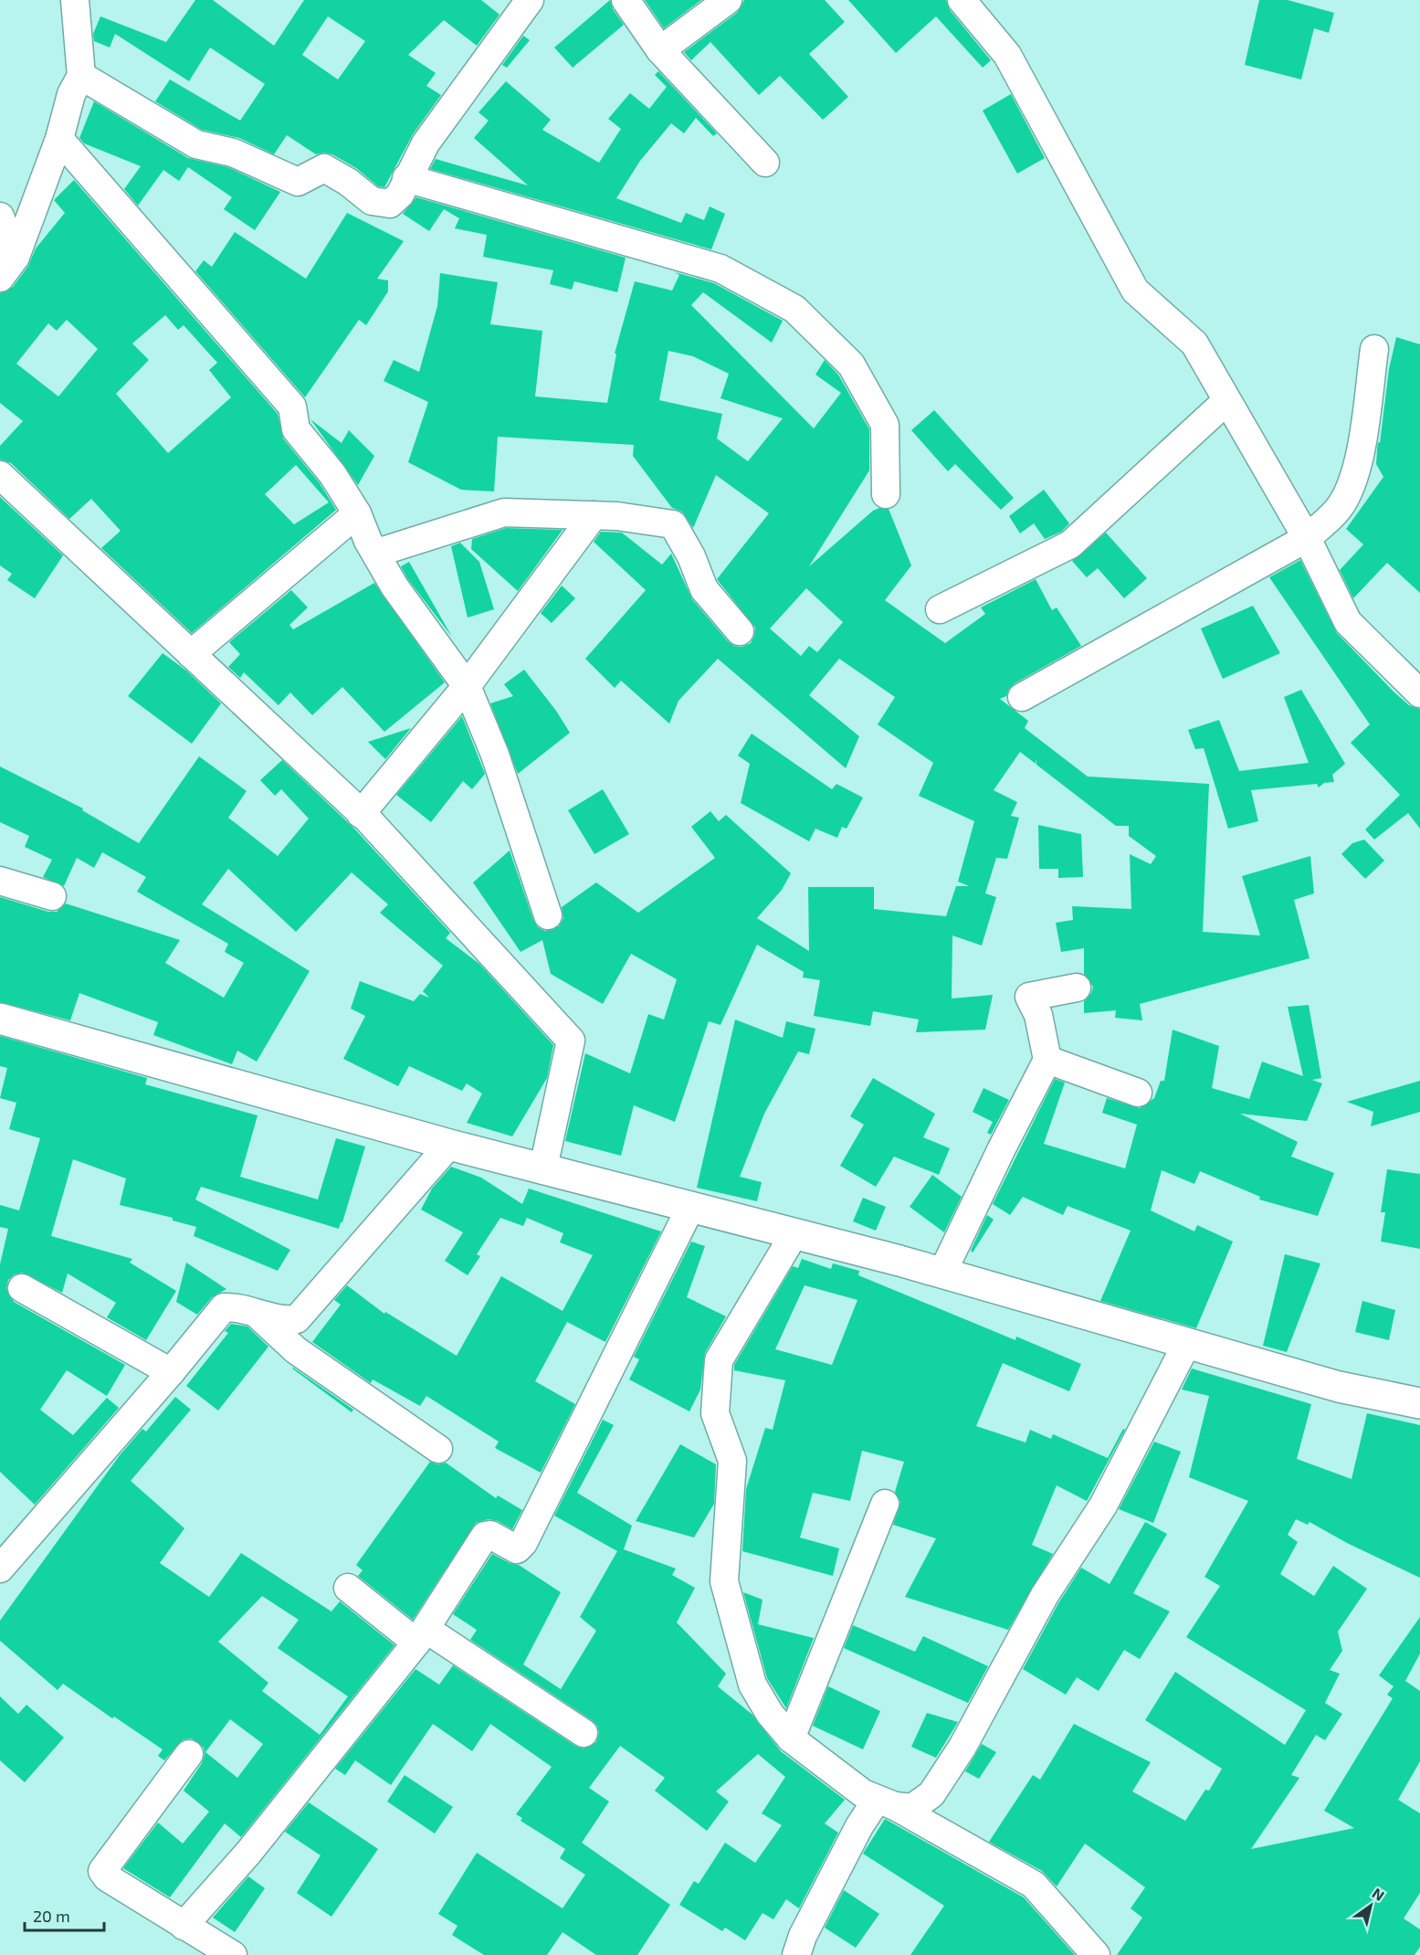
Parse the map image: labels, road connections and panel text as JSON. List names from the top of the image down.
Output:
{
  "scale_bar": "20 m",
  "north": "top right"
}
